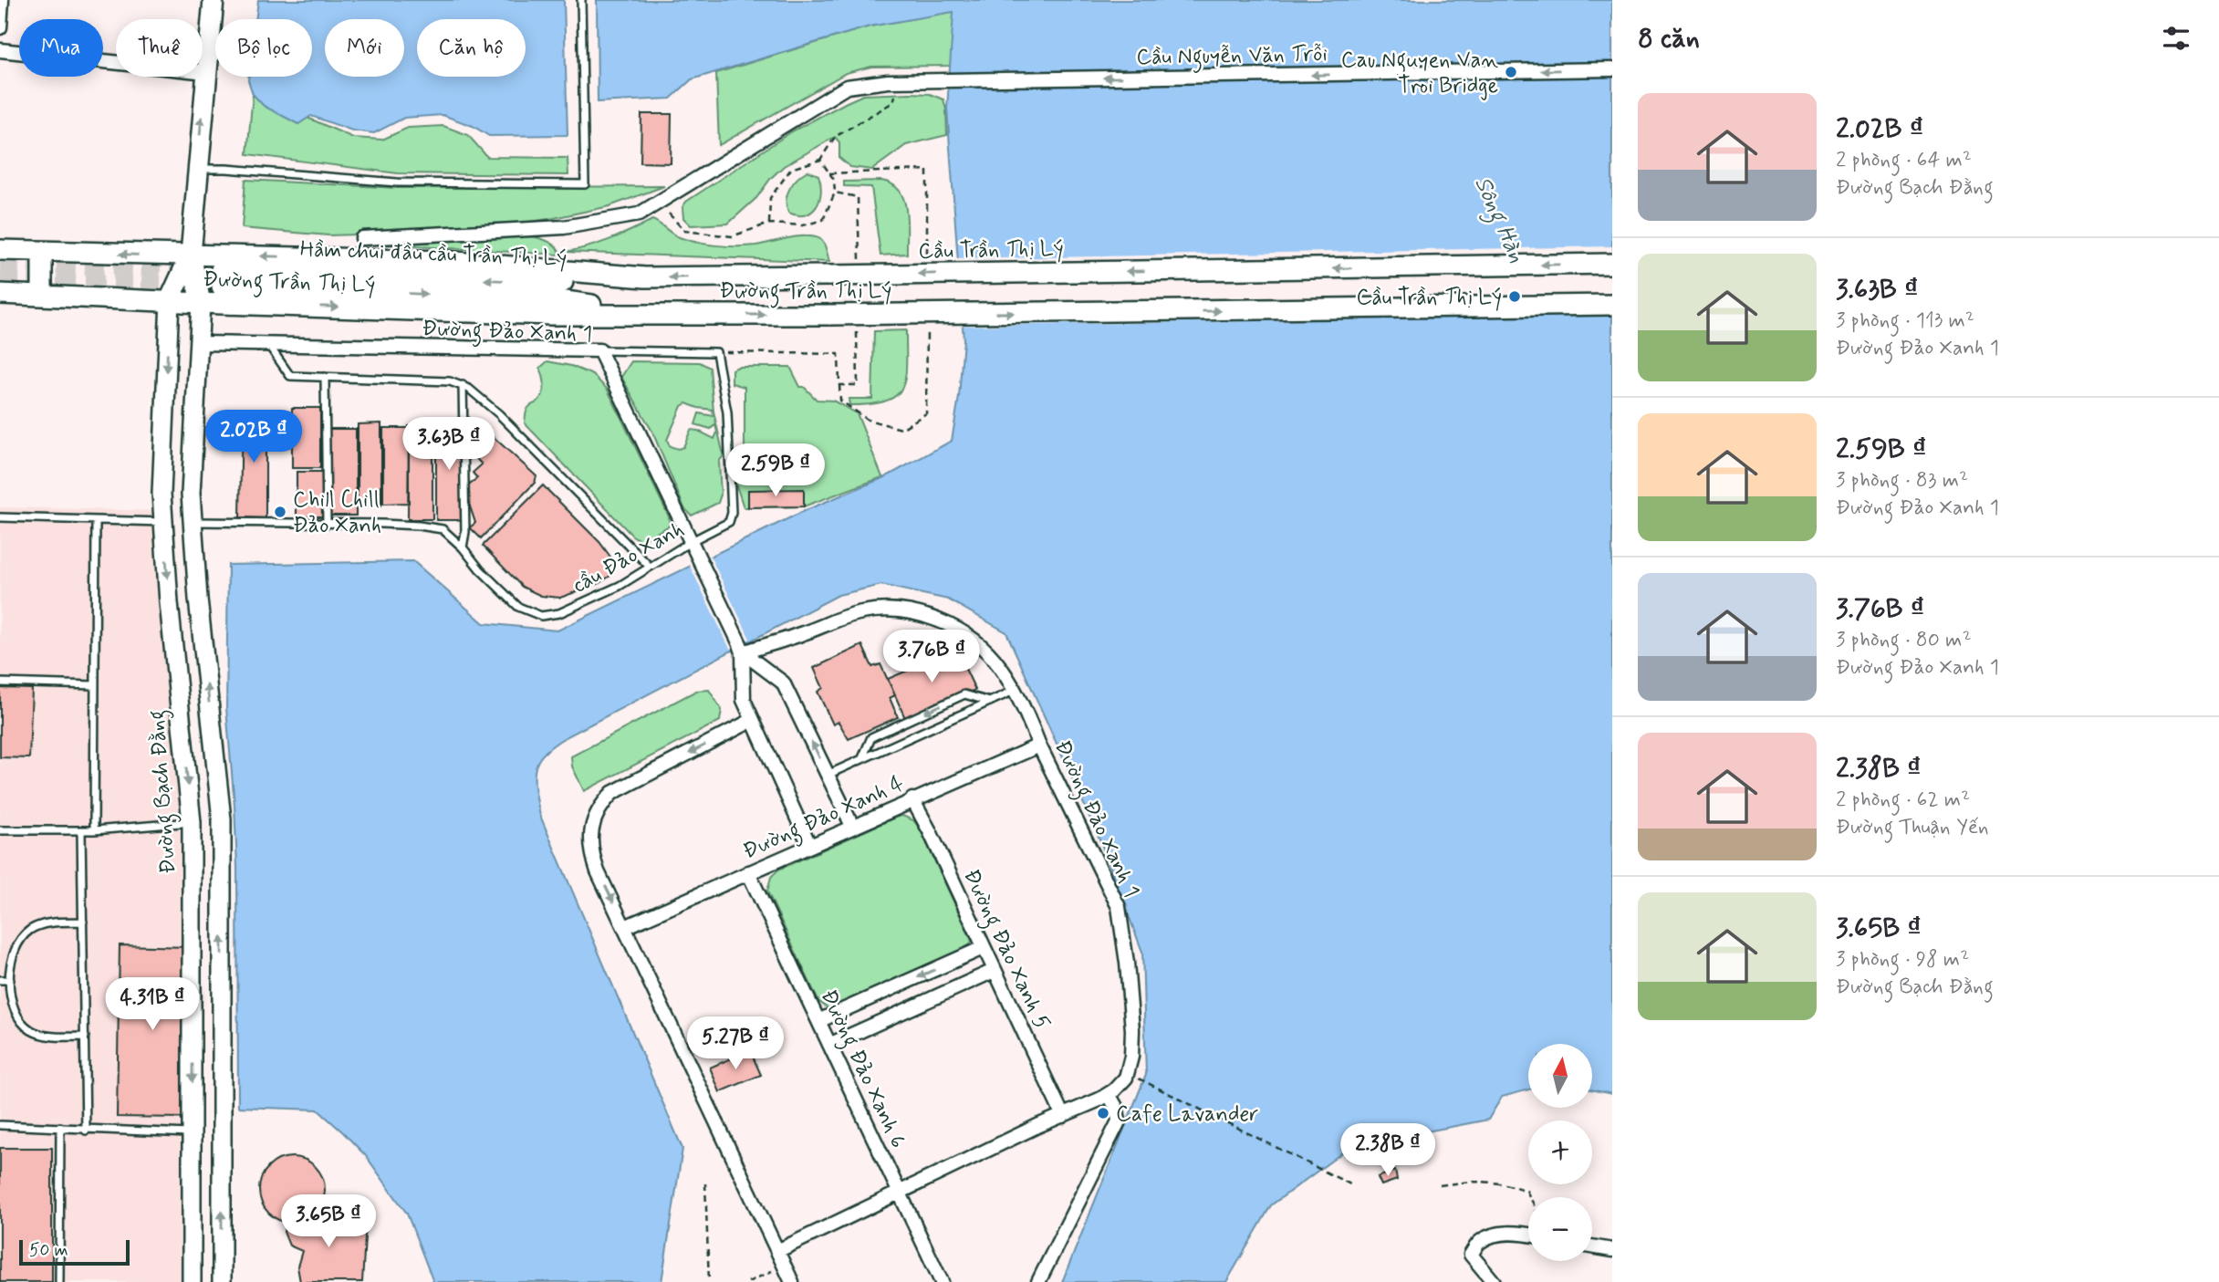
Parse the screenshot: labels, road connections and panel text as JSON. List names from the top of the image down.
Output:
{
  "streets": {
    "main road": [
      "Cầu Trần Thị Lý",
      "Hầm chui đầu cầu Trần Thị Lý",
      "Đường Trần Thị Lý",
      "Đường Bạch Đằng"
    ],
    "street": [
      "Cầu Nguyễn Văn Trỗi",
      "Đường Đảo Xanh 1",
      "Đường Đảo Xanh 4",
      "Đường Đảo Xanh 5",
      "Đường Đảo Xanh 6"
    ],
    "lane": ["cầu Đảo Xanh"]
  },
  "crossings": [
    ["Cầu Trần Thị Lý", "Đường Trần Thị Lý"],
    ["Hầm chui đầu cầu Trần Thị Lý", "Đường Trần Thị Lý"],
    ["Đường Trần Thị Lý", "Đường Bạch Đằng"],
    ["Đường Đảo Xanh 1", "cầu Đảo Xanh"],
    ["Đường Đảo Xanh 1", "Đường Đảo Xanh 4"],
    ["Đường Đảo Xanh 4", "Đường Đảo Xanh 5"],
    ["Đường Đảo Xanh 4", "Đường Đảo Xanh 6"]
  ],
  "one_way": ["Cầu Nguyễn Văn Trỗi", "Cầu Trần Thị Lý"],
  "water": ["Sông Hàn"],
  "places": [
    "Cau Nguyen Van Troi Bridge",
    "Cầu Trần Thị Lý",
    "Chill Chill Đảo Xanh",
    "Cafe Lavander"
  ],
  "scale_bar": "50 m",
  "north": "top",
  "page": {
    "heading": "8 căn",
    "chip": [
      "Mua",
      "Thuê",
      "Bộ lọc",
      "Mới",
      "Căn hộ"
    ],
    "list": [
      {
        "name": "2.02B ₫",
        "note": "2 phòng · 64 m² · Đường Bạch Đằng"
      },
      {
        "name": "3.63B ₫",
        "note": "3 phòng · 113 m² · Đường Đảo Xanh 1"
      },
      {
        "name": "2.59B ₫",
        "note": "3 phòng · 83 m² · Đường Đảo Xanh 1"
      },
      {
        "name": "3.76B ₫",
        "note": "3 phòng · 80 m² · Đường Đảo Xanh 1"
      },
      {
        "name": "2.38B ₫",
        "note": "2 phòng · 62 m² · Đường Thuận Yến"
      },
      {
        "name": "3.65B ₫",
        "note": "3 phòng · 98 m² · Đường Bạch Đằng"
      }
    ],
    "price": [
      "2.02B ₫",
      "3.63B ₫",
      "2.59B ₫",
      "3.76B ₫",
      "4.31B ₫",
      "5.27B ₫",
      "2.38B ₫",
      "3.65B ₫"
    ],
    "map_buttons": ["+", "−"],
    "scale": "50 m"
  }
}
